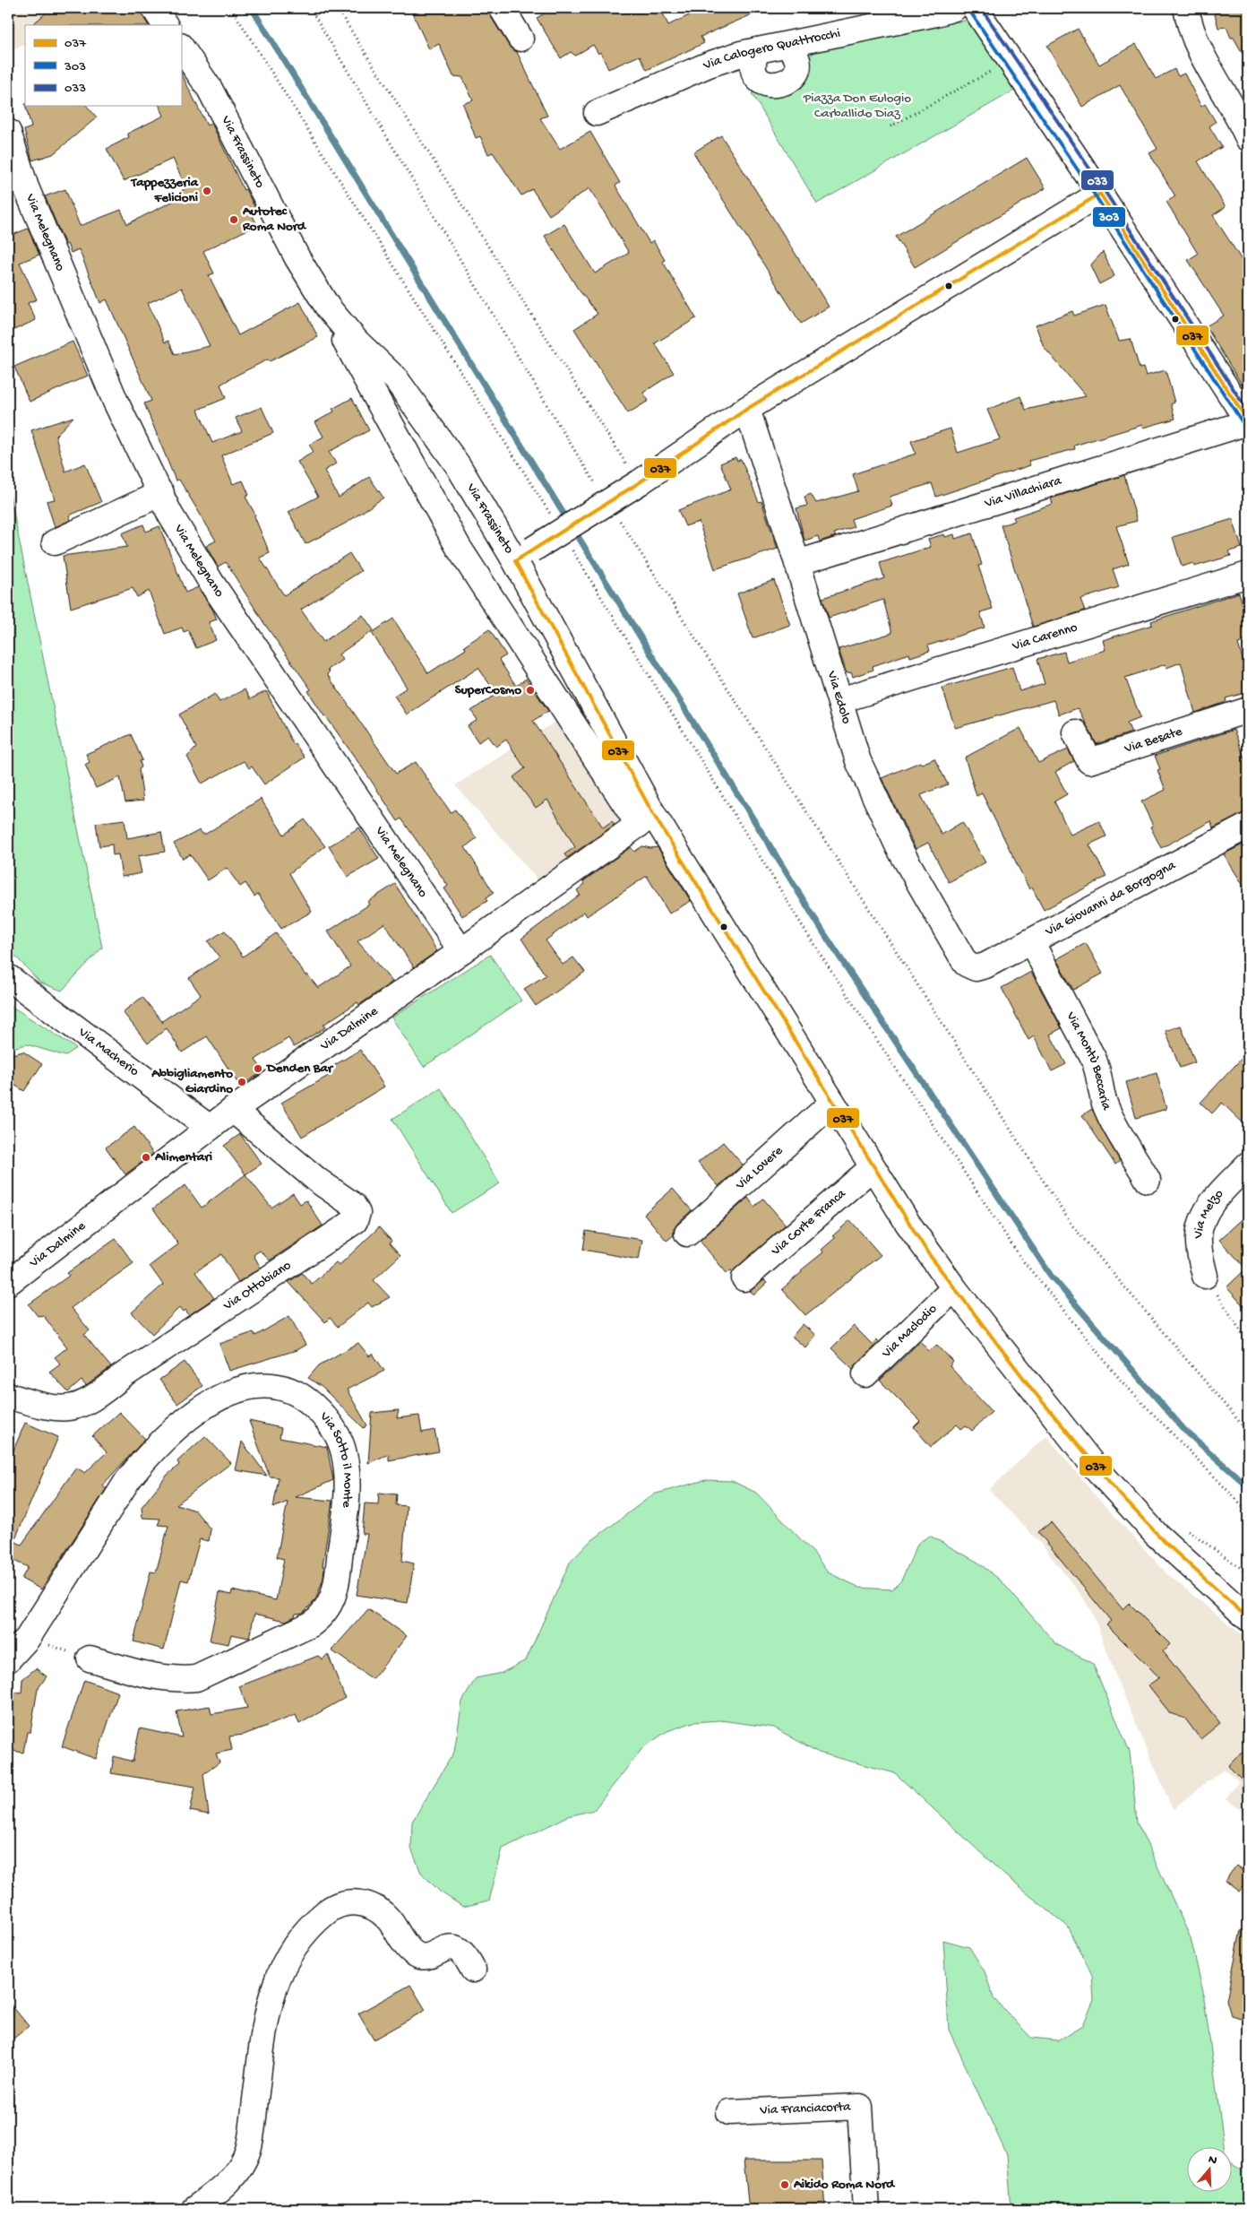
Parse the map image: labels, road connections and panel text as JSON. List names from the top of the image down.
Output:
{
  "streets": {
    "street": [
      "Via Calogero Quattrocchi",
      "Via Frassineto",
      "Via Melegnano",
      "Via Villachiara",
      "Via Carenno",
      "Via Edolo",
      "Via Besate",
      "Via Giovanni da Borgogna",
      "Via Dalmine",
      "Via Macherio",
      "Via Montù Beccaria",
      "Via Lovere",
      "Via Melzo",
      "Via Corte Franca",
      "Via Ottobiano",
      "Via Maclodio",
      "Via Sotto il Monte",
      "Via Franciacorta"
    ]
  },
  "crossings": [
    ["Via Frassineto", "Via Dalmine"],
    ["Via Frassineto", "Via Lovere"],
    ["Via Frassineto", "Via Corte Franca"],
    ["Via Frassineto", "Via Maclodio"],
    ["Via Melegnano", "Via Dalmine"],
    ["Via Villachiara", "Via Edolo"],
    ["Via Carenno", "Via Edolo"],
    ["Via Edolo", "Via Giovanni da Borgogna"],
    ["Via Giovanni da Borgogna", "Via Montù Beccaria"],
    ["Via Dalmine", "Via Macherio"],
    ["Via Dalmine", "Via Ottobiano"]
  ],
  "parks": ["Piazza Don Eulogio Carballido Diaz"],
  "places": [
    "Tappezzeria Felicioni",
    "Autotec Roma Nord",
    "SuperCosmo",
    "Denden Bar",
    "Abbigliamento Giardino",
    "Alimentari",
    "Aikido Roma Nord"
  ],
  "lines": ["transit line 033", "transit line 303", "transit line 037"],
  "legend": ["037", "303", "033"],
  "north": "top"
}
